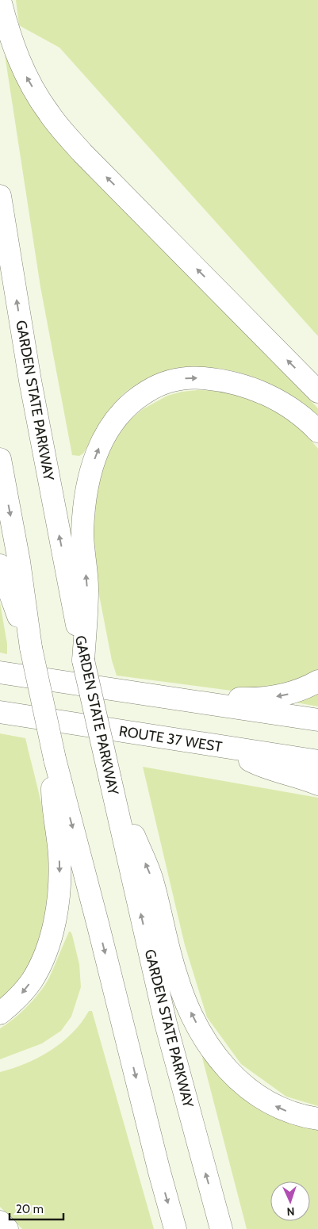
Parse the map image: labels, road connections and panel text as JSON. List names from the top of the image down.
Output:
{
  "streets": {
    "highway": ["GARDEN STATE PARKWAY", "ROUTE 37 WEST"]
  },
  "scale_bar": "20 m",
  "north": "bottom"
}
